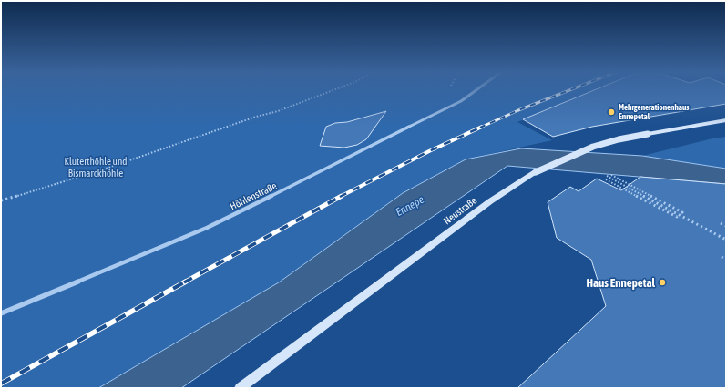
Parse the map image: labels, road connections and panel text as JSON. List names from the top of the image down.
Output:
{
  "streets": {
    "main road": ["Neustraße"],
    "street": ["Höhlenstraße"]
  },
  "water": ["Ennepe"],
  "parks": ["Kluterthöhle und Bismarckhöhle"],
  "places": ["Mehrgenerationenhaus Ennepetal", "Haus Ennepetal"]
}
